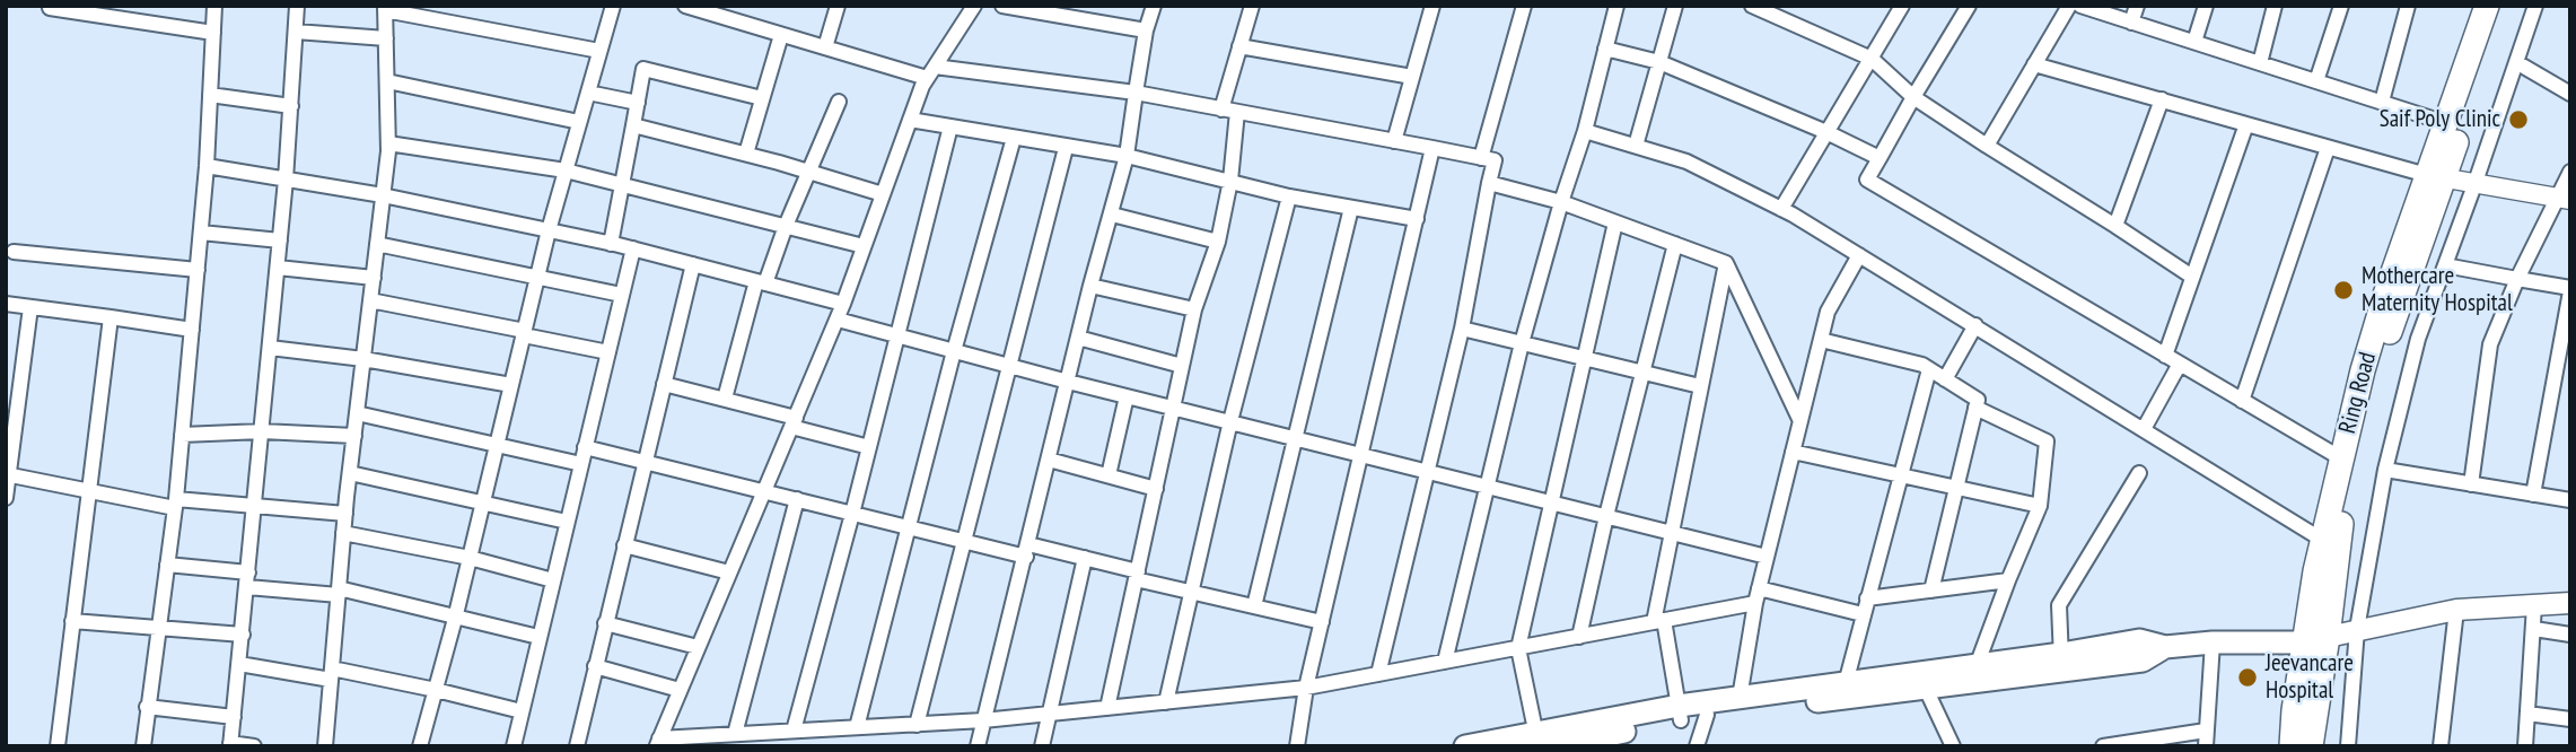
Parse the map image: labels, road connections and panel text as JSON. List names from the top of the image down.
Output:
{
  "streets": {
    "highway": ["Ring Road"]
  },
  "places": ["Saif Poly Clinic", "Mothercare Maternity Hospital", "Jeevancare Hospital"]
}
